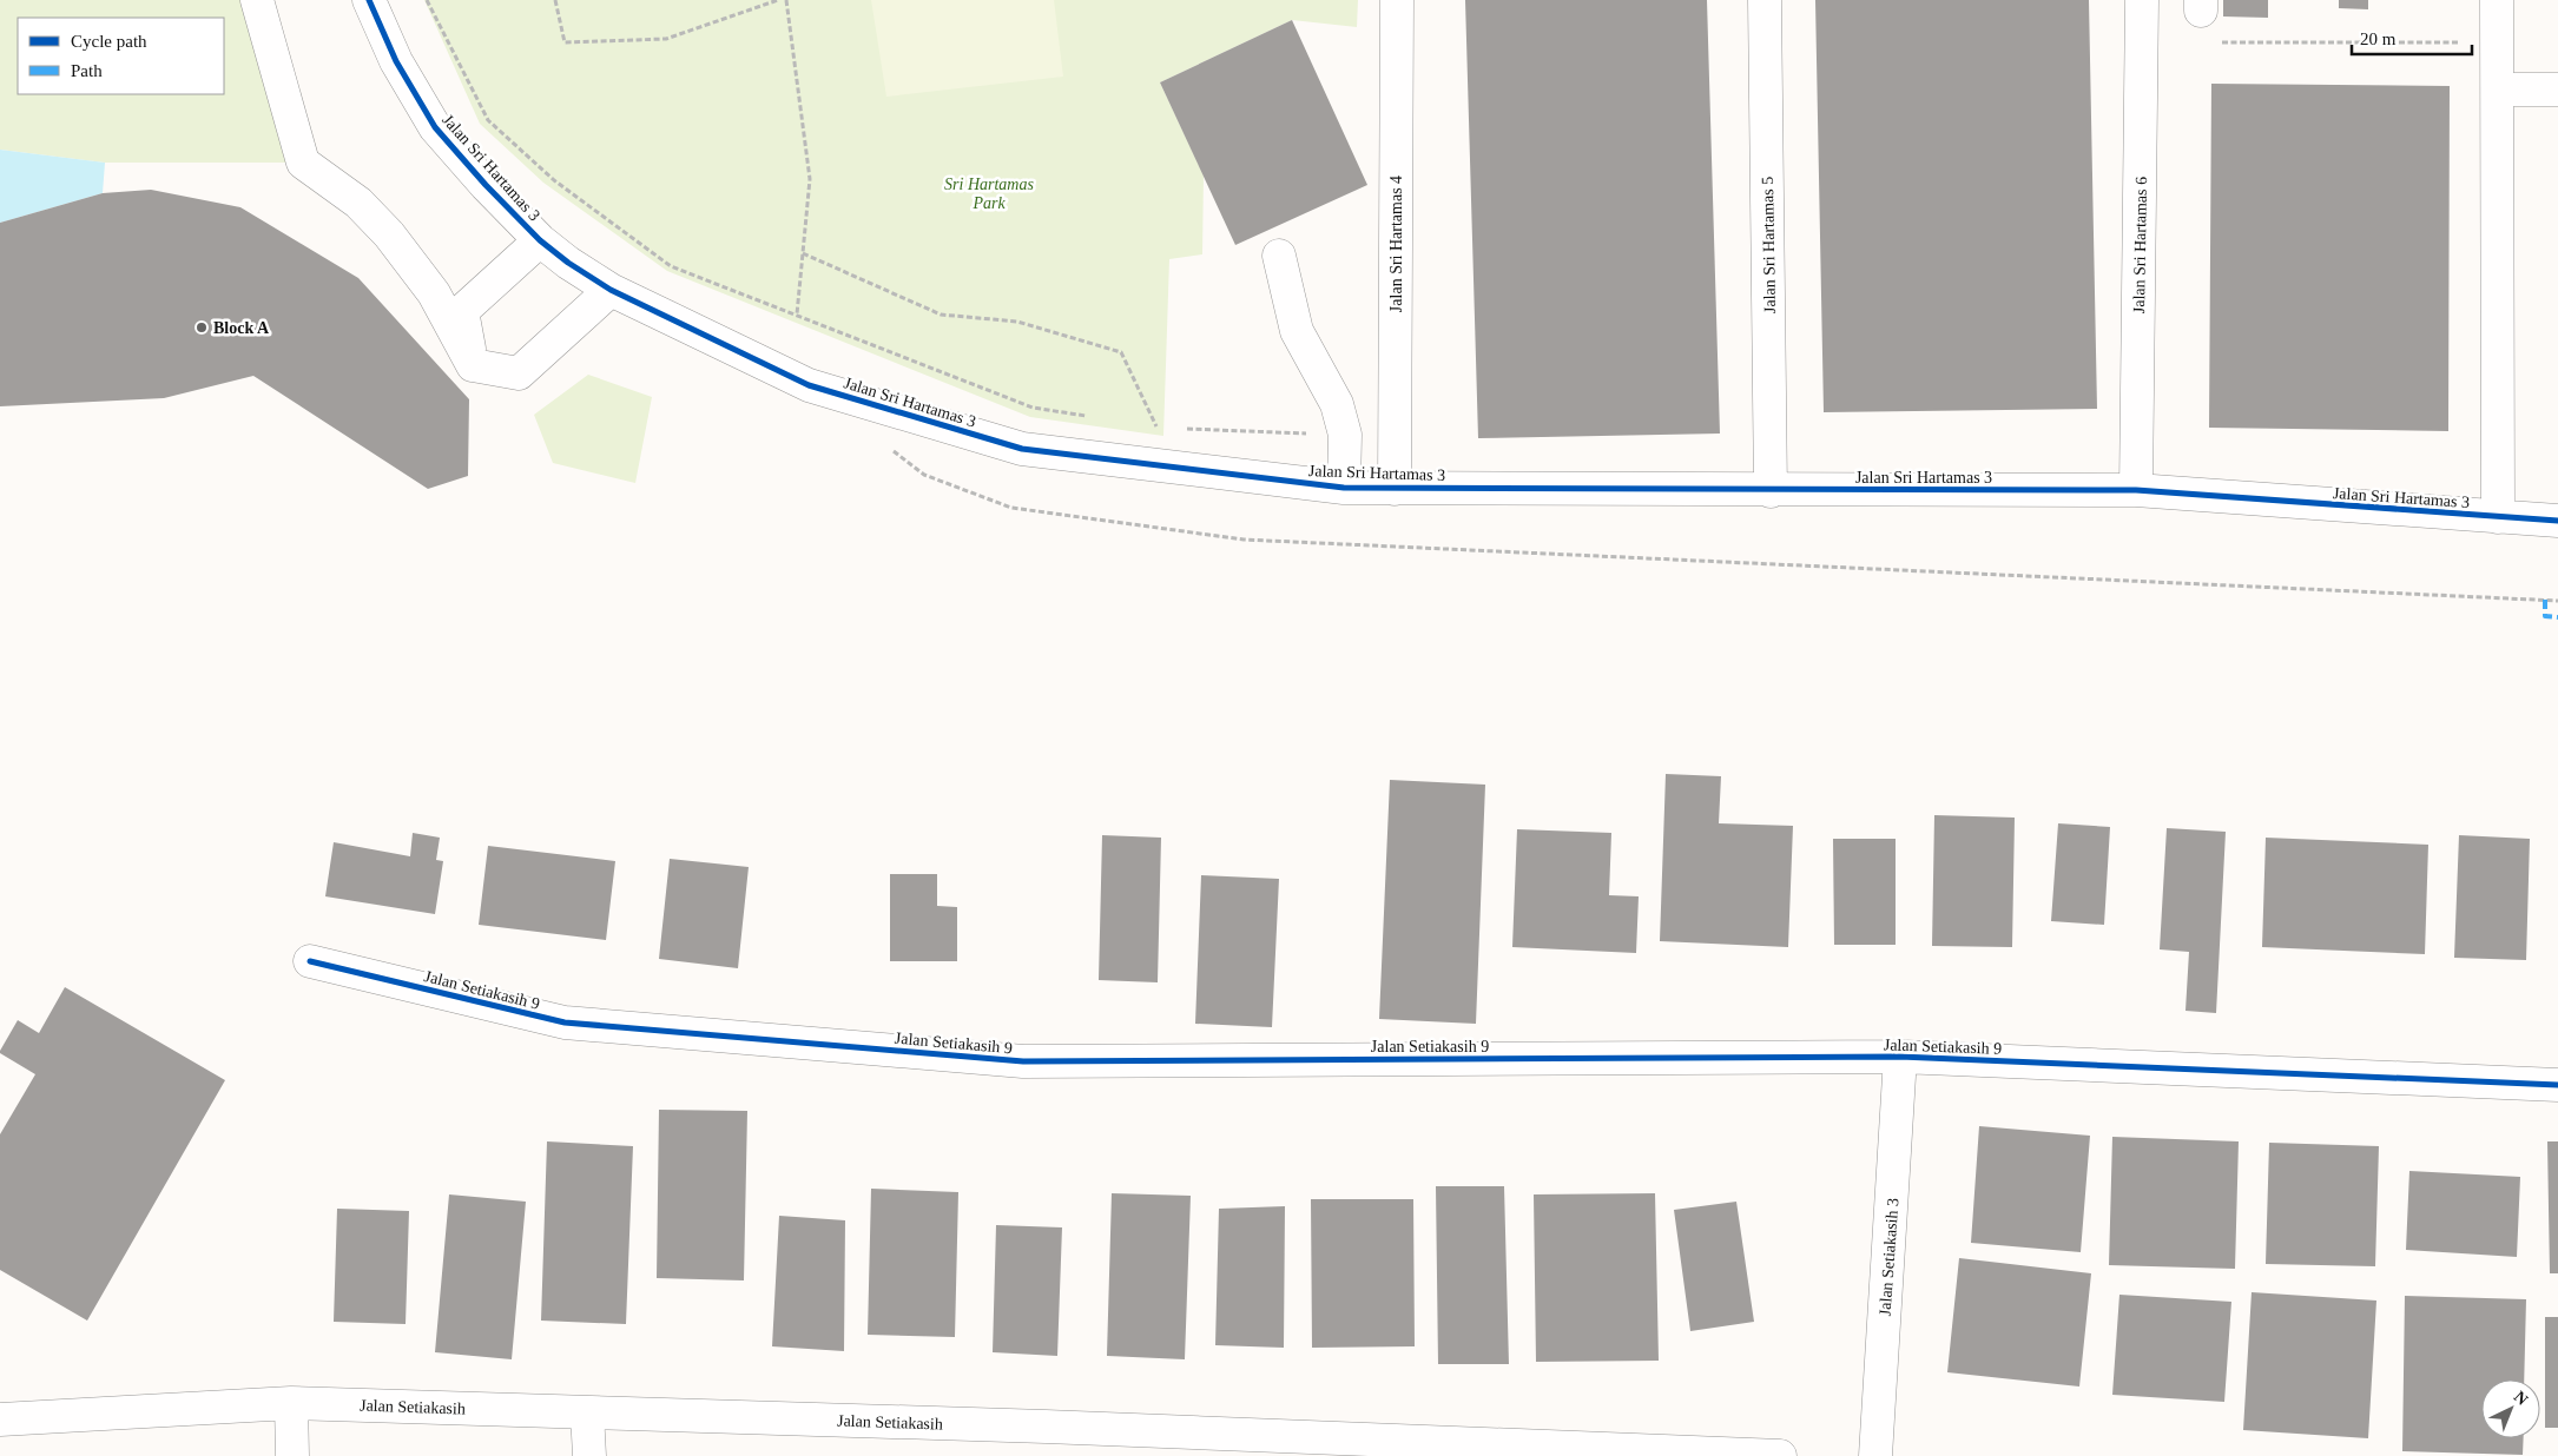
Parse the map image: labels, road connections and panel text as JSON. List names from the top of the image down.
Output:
{
  "streets": {
    "street": [
      "Jalan Sri Hartamas 3",
      "Jalan Sri Hartamas 4",
      "Jalan Sri Hartamas 5",
      "Jalan Sri Hartamas 6",
      "Jalan Setiakasih 9",
      "Jalan Setiakasih 3",
      "Jalan Setiakasih"
    ]
  },
  "crossings": [
    ["Jalan Sri Hartamas 3", "Jalan Sri Hartamas 4"],
    ["Jalan Sri Hartamas 3", "Jalan Sri Hartamas 5"],
    ["Jalan Sri Hartamas 3", "Jalan Sri Hartamas 6"],
    ["Jalan Setiakasih 9", "Jalan Setiakasih 3"]
  ],
  "parks": ["Sri Hartamas Park"],
  "places": ["Block A"],
  "legend": ["Cycle path", "Path"],
  "scale_bar": "20 m",
  "north": "top right"
}
